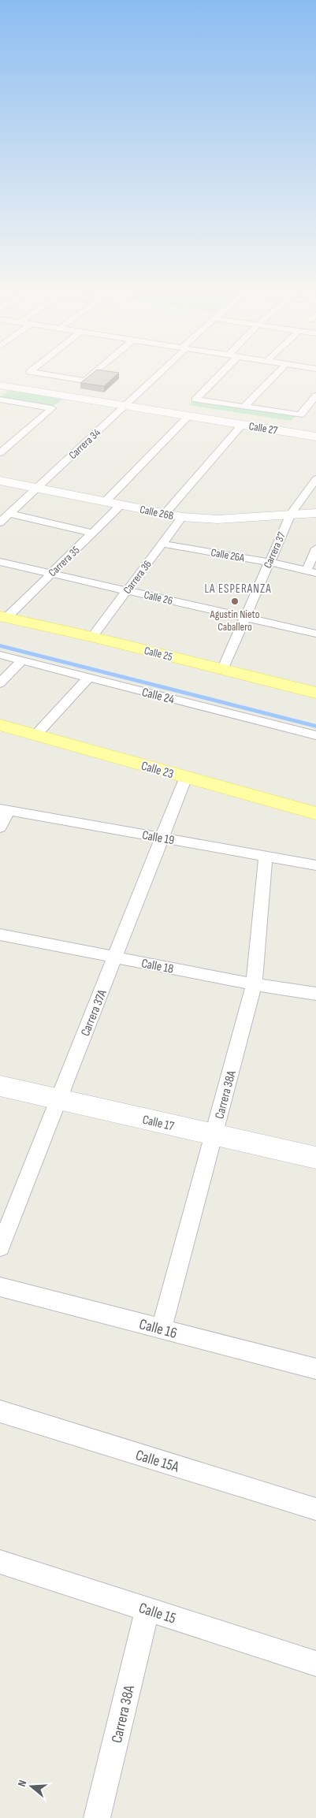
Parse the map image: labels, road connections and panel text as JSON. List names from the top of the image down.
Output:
{
  "streets": {
    "main road": [
      "Calle 27",
      "Calle 26B",
      "Calle 25",
      "Calle 23",
      "Calle 17"
    ],
    "street": [
      "Carrera 34",
      "Carrera 37",
      "Calle 26A",
      "Carrera 35",
      "Carrera 36",
      "Calle 26",
      "Calle 24",
      "Calle 19",
      "Calle 18",
      "Carrera 37A",
      "Carrera 38A",
      "Calle 16",
      "Calle 15A",
      "Calle 15"
    ]
  },
  "crossings": [
    ["Calle 27", "Carrera 34"],
    ["Carrera 34", "Calle 26B"],
    ["Calle 26B", "Carrera 37"],
    ["Calle 26B", "Carrera 35"],
    ["Calle 26B", "Carrera 36"],
    ["Carrera 37", "Calle 26A"],
    ["Carrera 37", "Calle 26"],
    ["Carrera 37", "Calle 25"],
    ["Calle 26A", "Carrera 36"],
    ["Carrera 35", "Calle 26"],
    ["Carrera 35", "Calle 25"],
    ["Carrera 36", "Calle 26"],
    ["Carrera 36", "Calle 25"],
    ["Calle 23", "Carrera 37A"],
    ["Calle 19", "Carrera 37A"],
    ["Calle 19", "Carrera 38A"],
    ["Calle 18", "Carrera 37A"],
    ["Calle 18", "Carrera 38A"],
    ["Carrera 37A", "Calle 17"],
    ["Carrera 38A", "Calle 17"],
    ["Carrera 38A", "Calle 16"],
    ["Carrera 38A", "Calle 15"]
  ],
  "districts": ["LA ESPERANZA"],
  "places": ["Agustin Nieto Caballero"],
  "north": "left"
}
